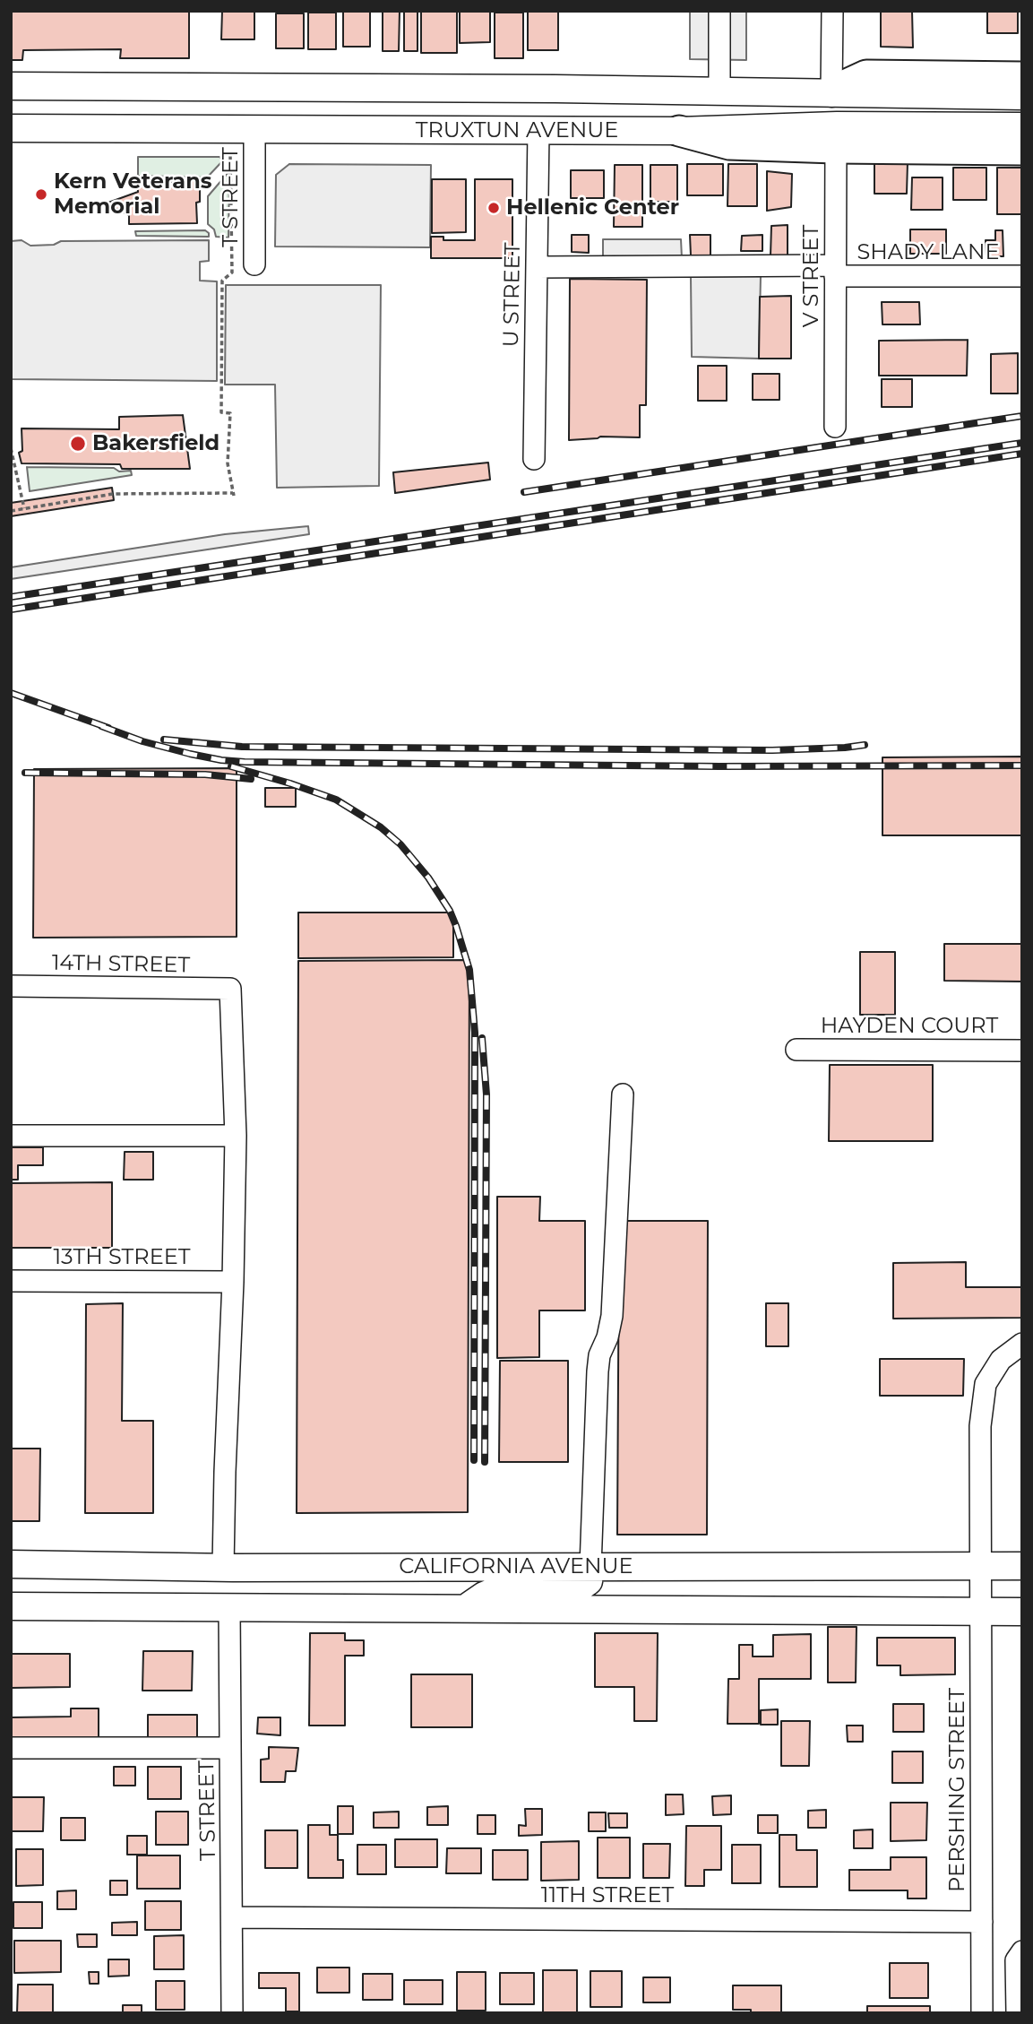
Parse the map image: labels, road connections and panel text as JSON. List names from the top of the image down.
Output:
{
  "streets": {
    "main road": ["TRUXTUN AVENUE", "CALIFORNIA AVENUE"],
    "street": [
      "T STREET",
      "SHADY LANE",
      "V STREET",
      "U STREET",
      "14TH STREET",
      "HAYDEN COURT",
      "13TH STREET",
      "PERSHING STREET",
      "11TH STREET"
    ]
  },
  "crossings": [
    ["TRUXTUN AVENUE", "T STREET"],
    ["TRUXTUN AVENUE", "U STREET"],
    ["T STREET", "CALIFORNIA AVENUE"],
    ["T STREET", "11TH STREET"],
    ["SHADY LANE", "V STREET"],
    ["SHADY LANE", "U STREET"],
    ["CALIFORNIA AVENUE", "PERSHING STREET"],
    ["PERSHING STREET", "11TH STREET"]
  ],
  "places": ["Kern Veterans Memorial", "Hellenic Center", "Bakersfield"]
}
